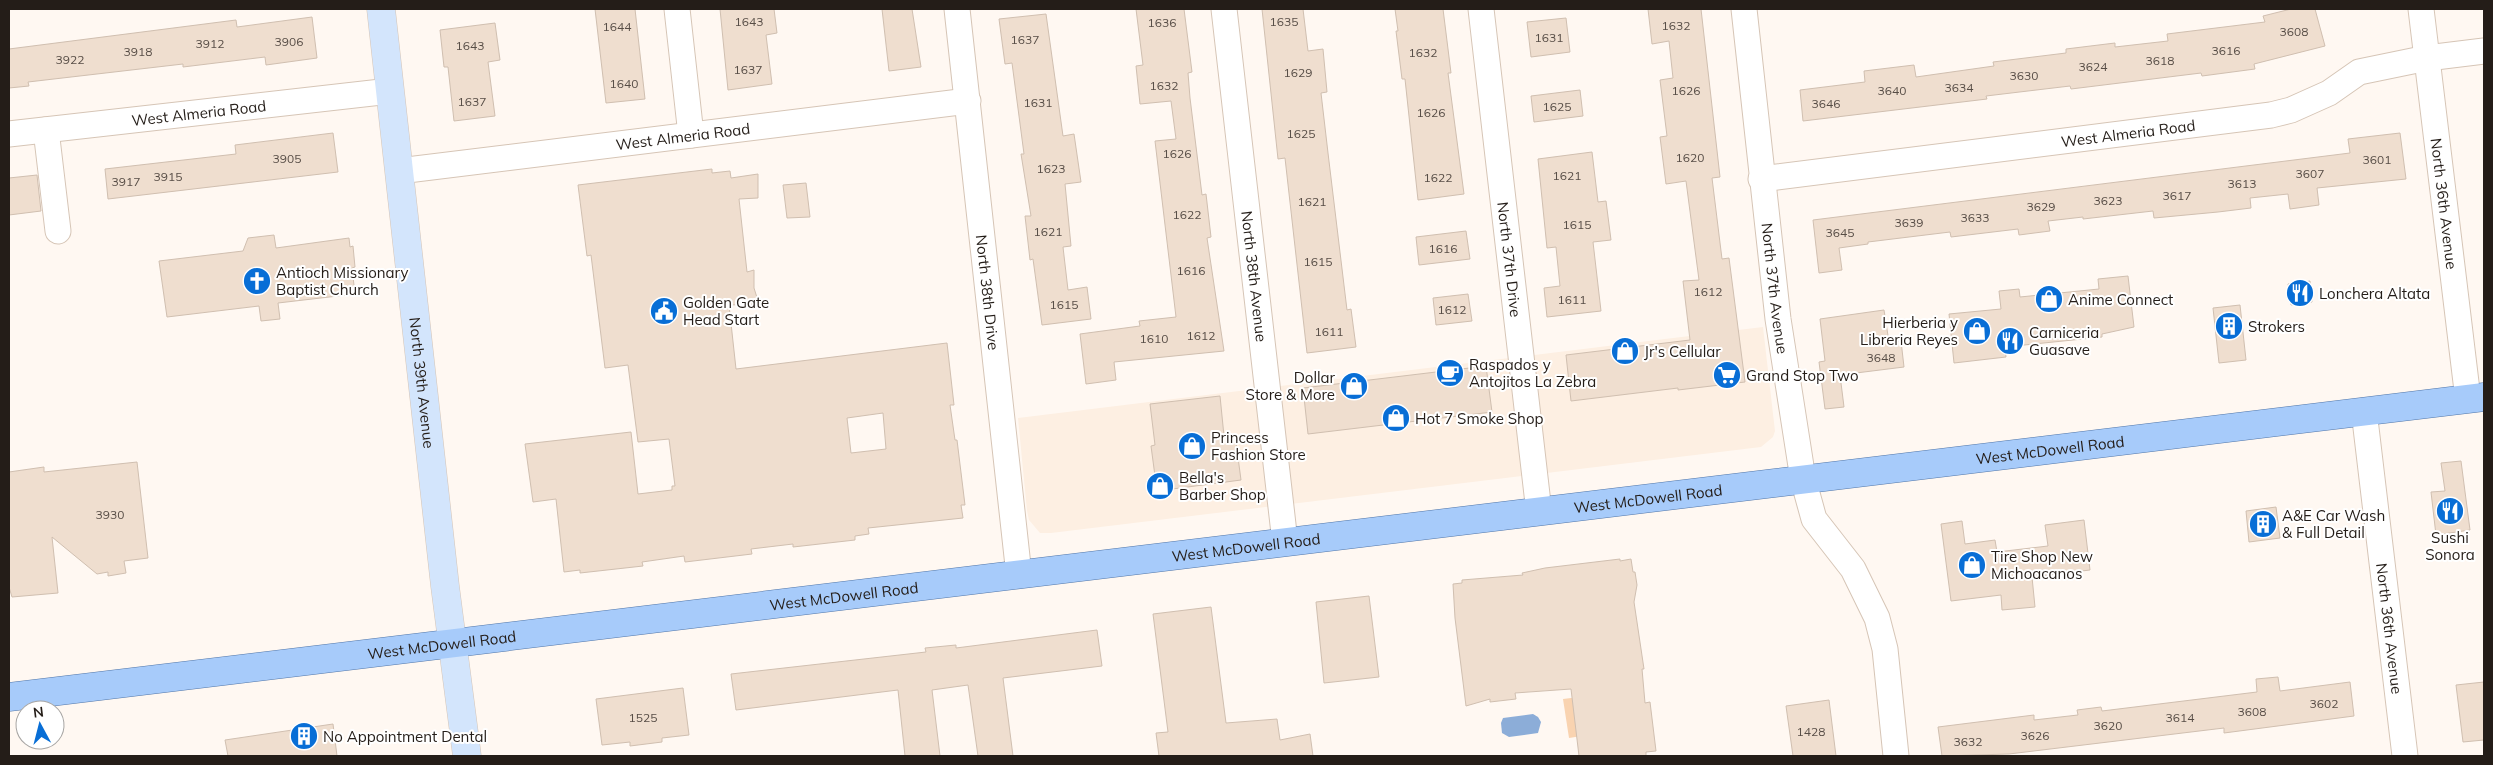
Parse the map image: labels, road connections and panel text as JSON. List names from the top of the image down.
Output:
{
  "streets": {
    "main road": ["West McDowell Road"],
    "street": [
      "West Almeria Road",
      "North 36th Avenue",
      "North 37th Drive",
      "North 38th Avenue",
      "North 37th Avenue",
      "North 38th Drive",
      "North 39th Avenue"
    ]
  },
  "crossings": [
    ["West Almeria Road", "North 36th Avenue"],
    ["West Almeria Road", "North 37th Avenue"],
    ["West Almeria Road", "North 38th Drive"],
    ["West Almeria Road", "North 39th Avenue"],
    ["North 36th Avenue", "West McDowell Road"],
    ["North 37th Drive", "West McDowell Road"],
    ["North 38th Avenue", "West McDowell Road"],
    ["North 37th Avenue", "West McDowell Road"],
    ["North 38th Drive", "West McDowell Road"],
    ["North 39th Avenue", "West McDowell Road"]
  ],
  "places": {
    "church": ["Antioch Missionary Baptist Church"],
    "restaurant": ["Lonchera Altata", "Carniceria Guasave", "Sushi Sonora"],
    "shop": [
      "Anime Connect",
      "Hierberia y Libreria Reyes",
      "Jr's Cellular",
      "Dollar Store & More",
      "Hot 7 Smoke Shop",
      "Princess Fashion Store",
      "Bella's Barber Shop",
      "Tire Shop New Michoacanos"
    ],
    "public building": ["Golden Gate Head Start"],
    "building": ["Strokers", "A&E Car Wash & Full Detail", "No Appointment Dental"],
    "cafe": ["Raspados y Antojitos La Zebra"],
    "supermarket": ["Grand Stop Two"]
  },
  "house_numbers": [
    "1643",
    "1635",
    "1636",
    "1632",
    "1644",
    "3608",
    "1631",
    "1637",
    "3906",
    "3912",
    "1643",
    "3616",
    "3918",
    "1632",
    "3922",
    "3618",
    "3624",
    "1637",
    "1629",
    "3630",
    "1640",
    "1632",
    "3634",
    "1626",
    "3640",
    "1637",
    "1631",
    "3646",
    "1625",
    "1626",
    "1625",
    "1626",
    "1620",
    "3905",
    "3601",
    "1623",
    "3607",
    "1621",
    "3915",
    "1622",
    "3917",
    "3613",
    "3617",
    "3623",
    "1621",
    "3629",
    "1622",
    "3633",
    "3639",
    "1615",
    "1621",
    "3645",
    "1616",
    "1615",
    "1616",
    "1612",
    "1611",
    "1615",
    "1612",
    "1611",
    "1612",
    "1610",
    "3648",
    "3930",
    "3602",
    "3608",
    "1525",
    "3614",
    "3620",
    "1428",
    "3626",
    "3632"
  ],
  "north": "top"
}
